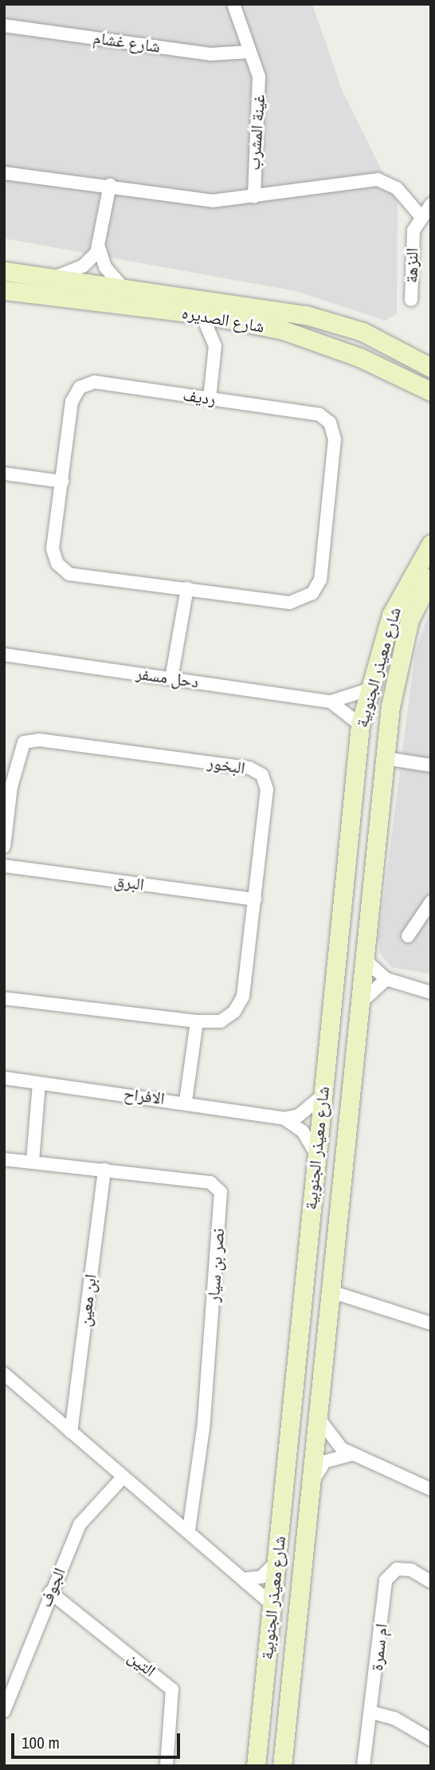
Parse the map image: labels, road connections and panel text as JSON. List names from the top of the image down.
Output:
{
  "streets": {
    "street": [
      "شارع غشام",
      "غينة المشرب",
      "النزهة",
      "شارع الصديره",
      "رديف",
      "شارع معيذر الجنوبية",
      "دحل مسفر",
      "البخور",
      "البرق",
      "الافراح",
      "نصر بن سيار",
      "ابن معين",
      "الجوف",
      "ام سمرة",
      "التين"
    ]
  },
  "crossings": [
    ["شارع غشام", "غينة المشرب"],
    ["غينة المشرب", "النزهة"],
    ["شارع معيذر الجنوبية", "دحل مسفر"],
    ["شارع معيذر الجنوبية", "الافراح"],
    ["البخور", "البرق"],
    ["نصر بن سيار", "ابن معين"],
    ["الجوف", "التين"]
  ],
  "scale_bar": "100 m"
}
